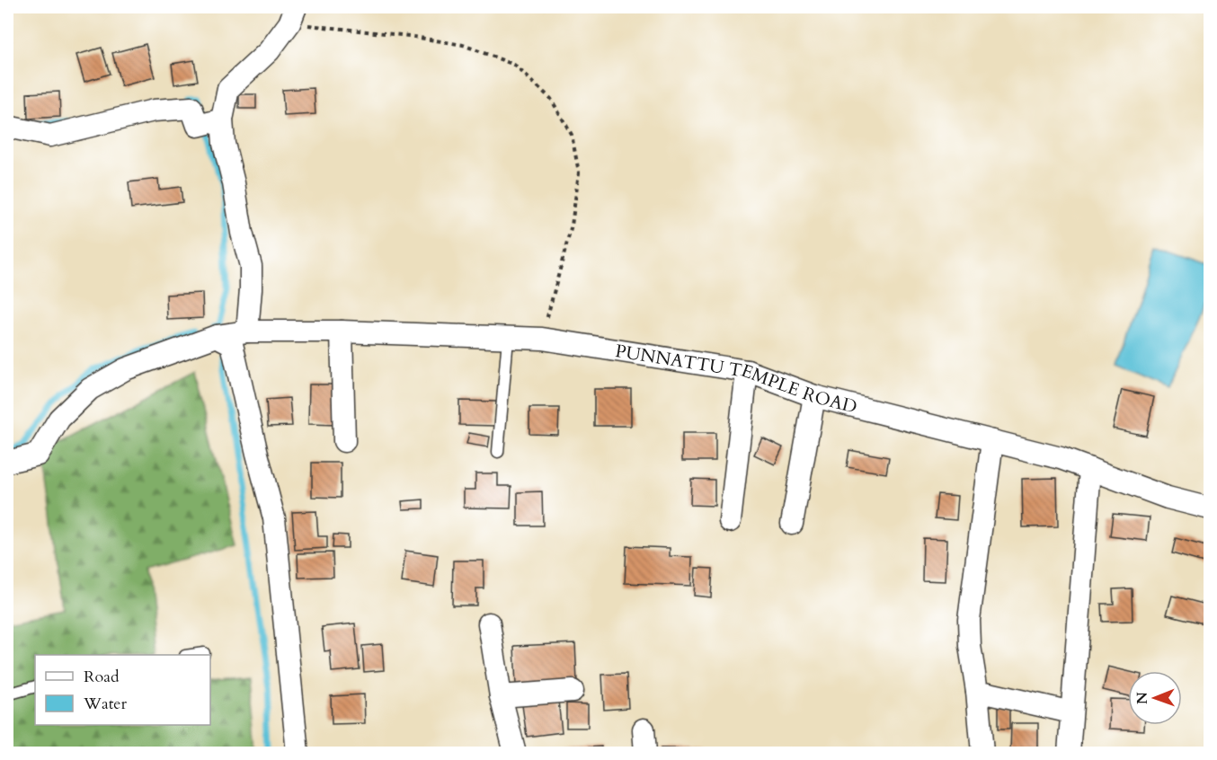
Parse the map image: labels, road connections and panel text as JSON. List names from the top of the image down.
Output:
{
  "streets": {
    "street": ["PUNNATTU TEMPLE ROAD"]
  },
  "legend": ["Road", "Water"],
  "north": "left"
}
